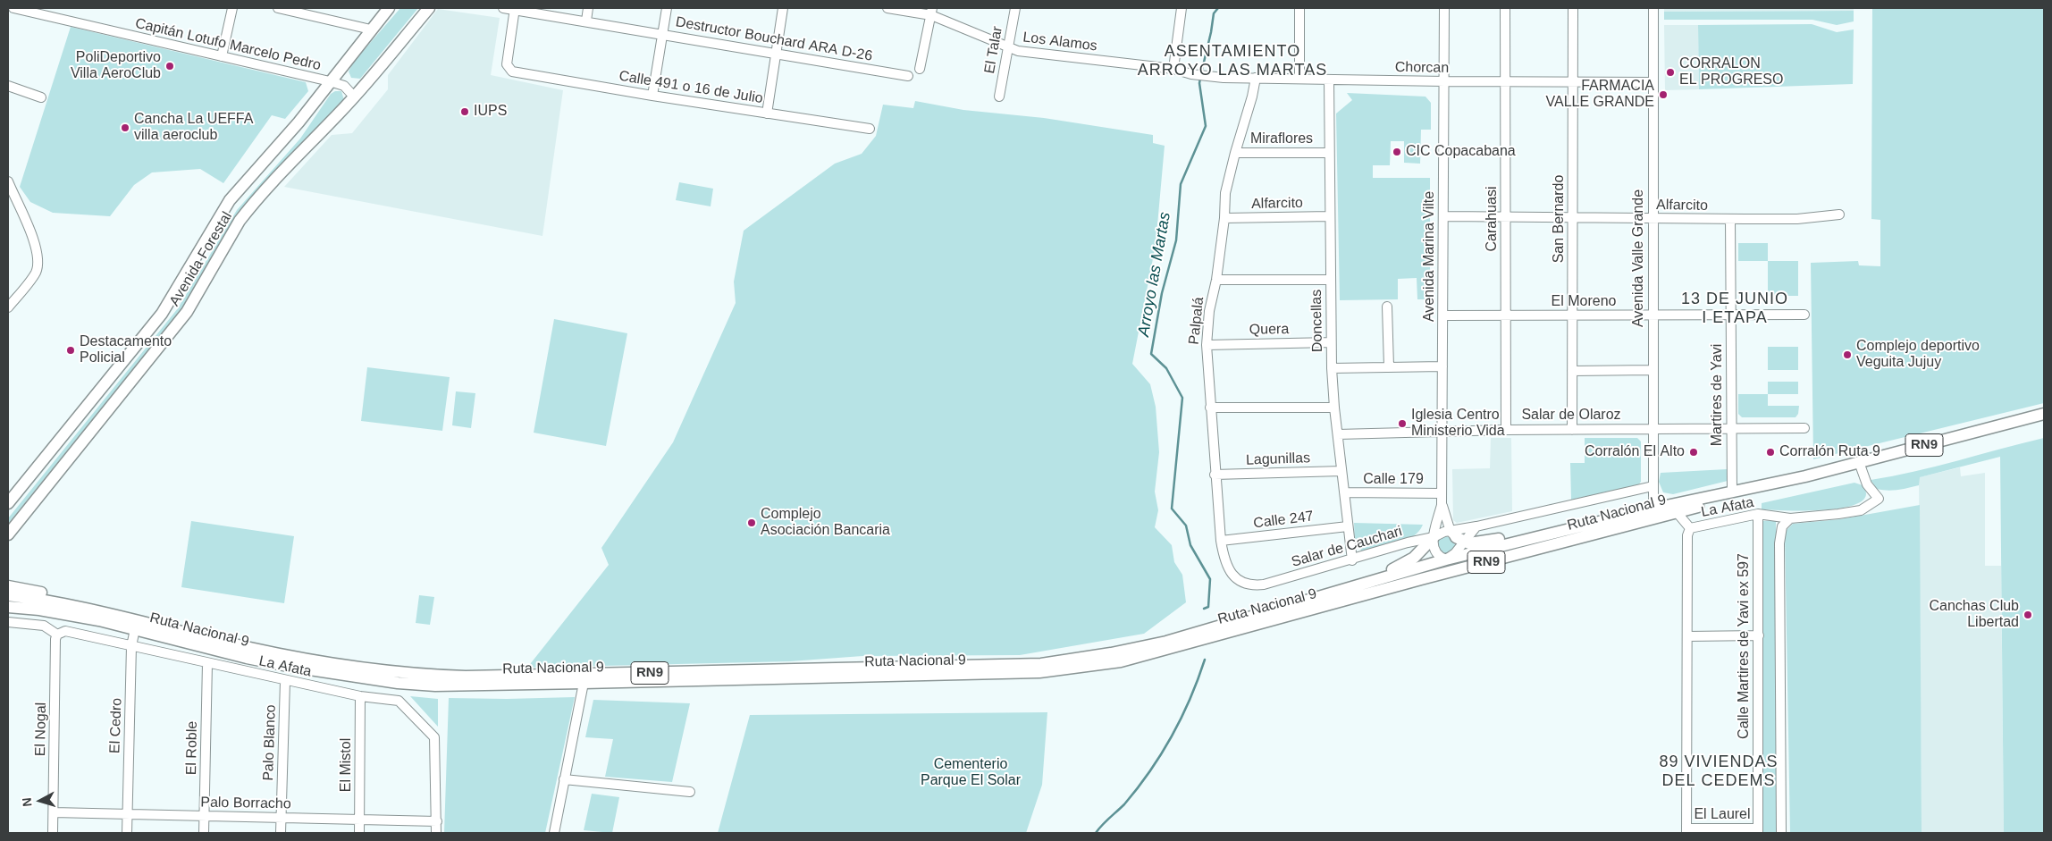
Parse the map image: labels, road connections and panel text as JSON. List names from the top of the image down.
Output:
{
  "streets": {
    "main road": ["Avenida Forestal", "RN9", "Ruta Nacional 9"],
    "street": [
      "Destructor Bouchard ARA D-26",
      "Los Alamos",
      "Capitán Lotufo Marcelo Pedro",
      "El Talar",
      "Chorcan",
      "Calle 491 o 16 de Julio",
      "Miraflores",
      "Alfarcito",
      "Carahuasi",
      "San Bernardo",
      "Avenida Marina Vilte",
      "Avenida Valle Grande",
      "El Moreno",
      "Palpalá",
      "Doncellas",
      "Quera",
      "Martires de Yavi",
      "Salar de Olaroz",
      "Lagunillas",
      "Calle 179",
      "La Afata",
      "Calle 247",
      "Salar de Cauchari",
      "Calle Martires de Yavi ex 597",
      "El Cedro",
      "El Nogal",
      "Palo Blanco",
      "El Roble",
      "El Mistol",
      "Palo Borracho",
      "El Laurel"
    ]
  },
  "crossings": [
    ["Destructor Bouchard ARA D-26", "Calle 491 o 16 de Julio"],
    ["Los Alamos", "El Talar"],
    ["Los Alamos", "Chorcan"],
    ["Capitán Lotufo Marcelo Pedro", "Avenida Forestal"],
    ["Chorcan", "Carahuasi"],
    ["Chorcan", "San Bernardo"],
    ["Chorcan", "Avenida Marina Vilte"],
    ["Chorcan", "Avenida Valle Grande"],
    ["Chorcan", "Palpalá"],
    ["Chorcan", "Doncellas"],
    ["Miraflores", "Palpalá"],
    ["Miraflores", "Doncellas"],
    ["Alfarcito", "Carahuasi"],
    ["Alfarcito", "San Bernardo"],
    ["Alfarcito", "Avenida Marina Vilte"],
    ["Alfarcito", "Avenida Valle Grande"],
    ["Alfarcito", "Palpalá"],
    ["Alfarcito", "Doncellas"],
    ["Alfarcito", "Martires de Yavi"],
    ["Carahuasi", "El Moreno"],
    ["Carahuasi", "Salar de Olaroz"],
    ["San Bernardo", "El Moreno"],
    ["San Bernardo", "Salar de Olaroz"],
    ["Avenida Marina Vilte", "El Moreno"],
    ["Avenida Marina Vilte", "Salar de Olaroz"],
    ["Avenida Marina Vilte", "Calle 179"],
    ["Avenida Marina Vilte", "Ruta Nacional 9"],
    ["Avenida Marina Vilte", "Salar de Cauchari"],
    ["Avenida Valle Grande", "El Moreno"],
    ["Avenida Valle Grande", "Salar de Olaroz"],
    ["Avenida Valle Grande", "Ruta Nacional 9"],
    ["Avenida Valle Grande", "Salar de Cauchari"],
    ["El Moreno", "Martires de Yavi"],
    ["Palpalá", "Quera"],
    ["Palpalá", "Lagunillas"],
    ["Palpalá", "Calle 247"],
    ["Palpalá", "Salar de Cauchari"],
    ["Doncellas", "Quera"],
    ["Doncellas", "Salar de Olaroz"],
    ["Doncellas", "Lagunillas"],
    ["Doncellas", "Calle 179"],
    ["Doncellas", "Calle 247"],
    ["Doncellas", "Salar de Cauchari"],
    ["Martires de Yavi", "Salar de Olaroz"],
    ["Martires de Yavi", "Ruta Nacional 9"],
    ["La Afata", "Ruta Nacional 9"],
    ["La Afata", "Calle Martires de Yavi ex 597"],
    ["La Afata", "El Cedro"],
    ["La Afata", "El Nogal"],
    ["La Afata", "Palo Blanco"],
    ["La Afata", "El Roble"],
    ["La Afata", "El Mistol"],
    ["La Afata", "Palo Borracho"],
    ["Ruta Nacional 9", "Salar de Cauchari"],
    ["Ruta Nacional 9", "El Cedro"],
    ["Calle Martires de Yavi ex 597", "El Laurel"],
    ["El Cedro", "Palo Borracho"],
    ["El Nogal", "Palo Borracho"],
    ["Palo Blanco", "Palo Borracho"],
    ["El Roble", "Palo Borracho"],
    ["El Mistol", "Palo Borracho"]
  ],
  "districts": ["ASENTAMIENTO ARROYO LAS MARTAS", "13 DE JUNIO I ETAPA", "89 VIVIENDAS DEL CEDEMS"],
  "water": ["Arroyo las Martas"],
  "parks": ["Cementerio Parque El Solar"],
  "places": [
    "PoliDeportivo Villa AeroClub",
    "CORRALON EL PROGRESO",
    "FARMACIA VALLE GRANDE",
    "IUPS",
    "Cancha La UEFFA villa aeroclub",
    "CIC Copacabana",
    "Destacamento Policial",
    "Complejo deportivo Veguita Jujuy",
    "Iglesia Centro Ministerio Vida",
    "Corralón El Alto",
    "Corralón Ruta 9",
    "Complejo Asociación Bancaria",
    "Canchas Club Libertad"
  ],
  "north": "left"
}
